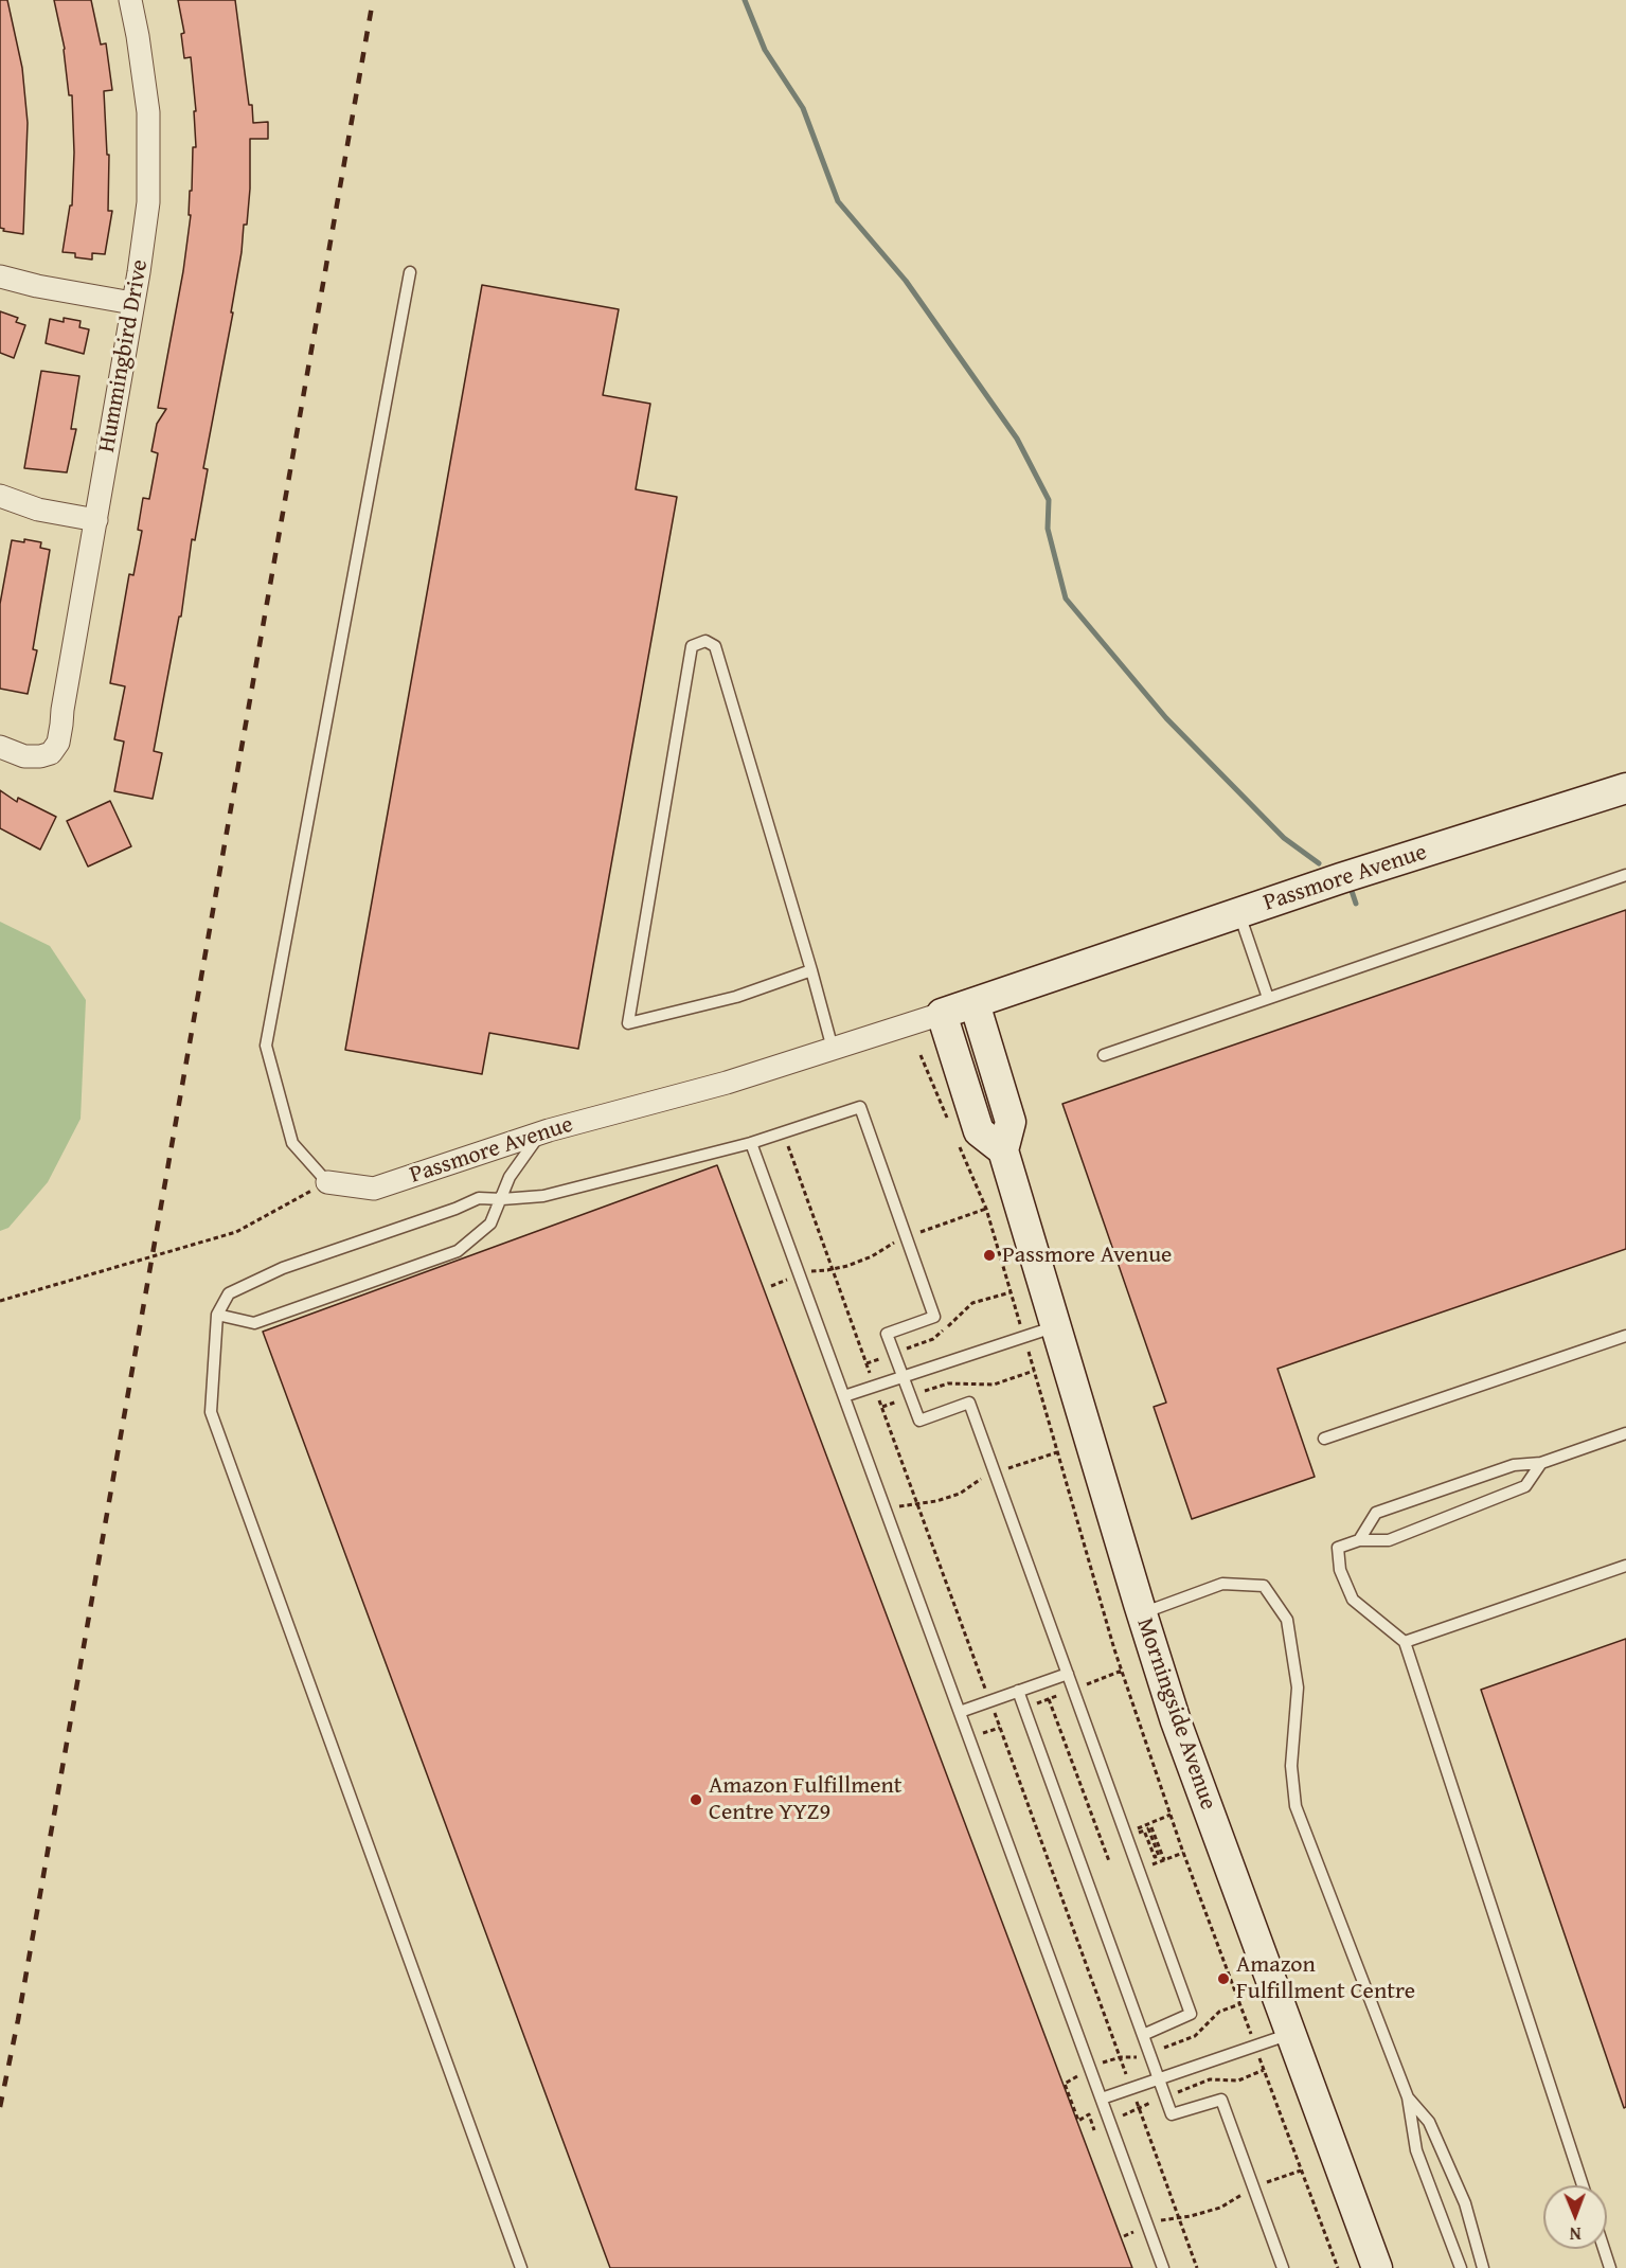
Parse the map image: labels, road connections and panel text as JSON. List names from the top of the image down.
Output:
{
  "streets": {
    "main road": ["Passmore Avenue", "Morningside Avenue"],
    "street": ["Hummingbird Drive"]
  },
  "crossings": [
    ["Passmore Avenue", "Morningside Avenue"]
  ],
  "places": ["Passmore Avenue", "Amazon Fulfillment Centre YYZ9", "Amazon Fulfillment Centre"],
  "north": "bottom"
}
